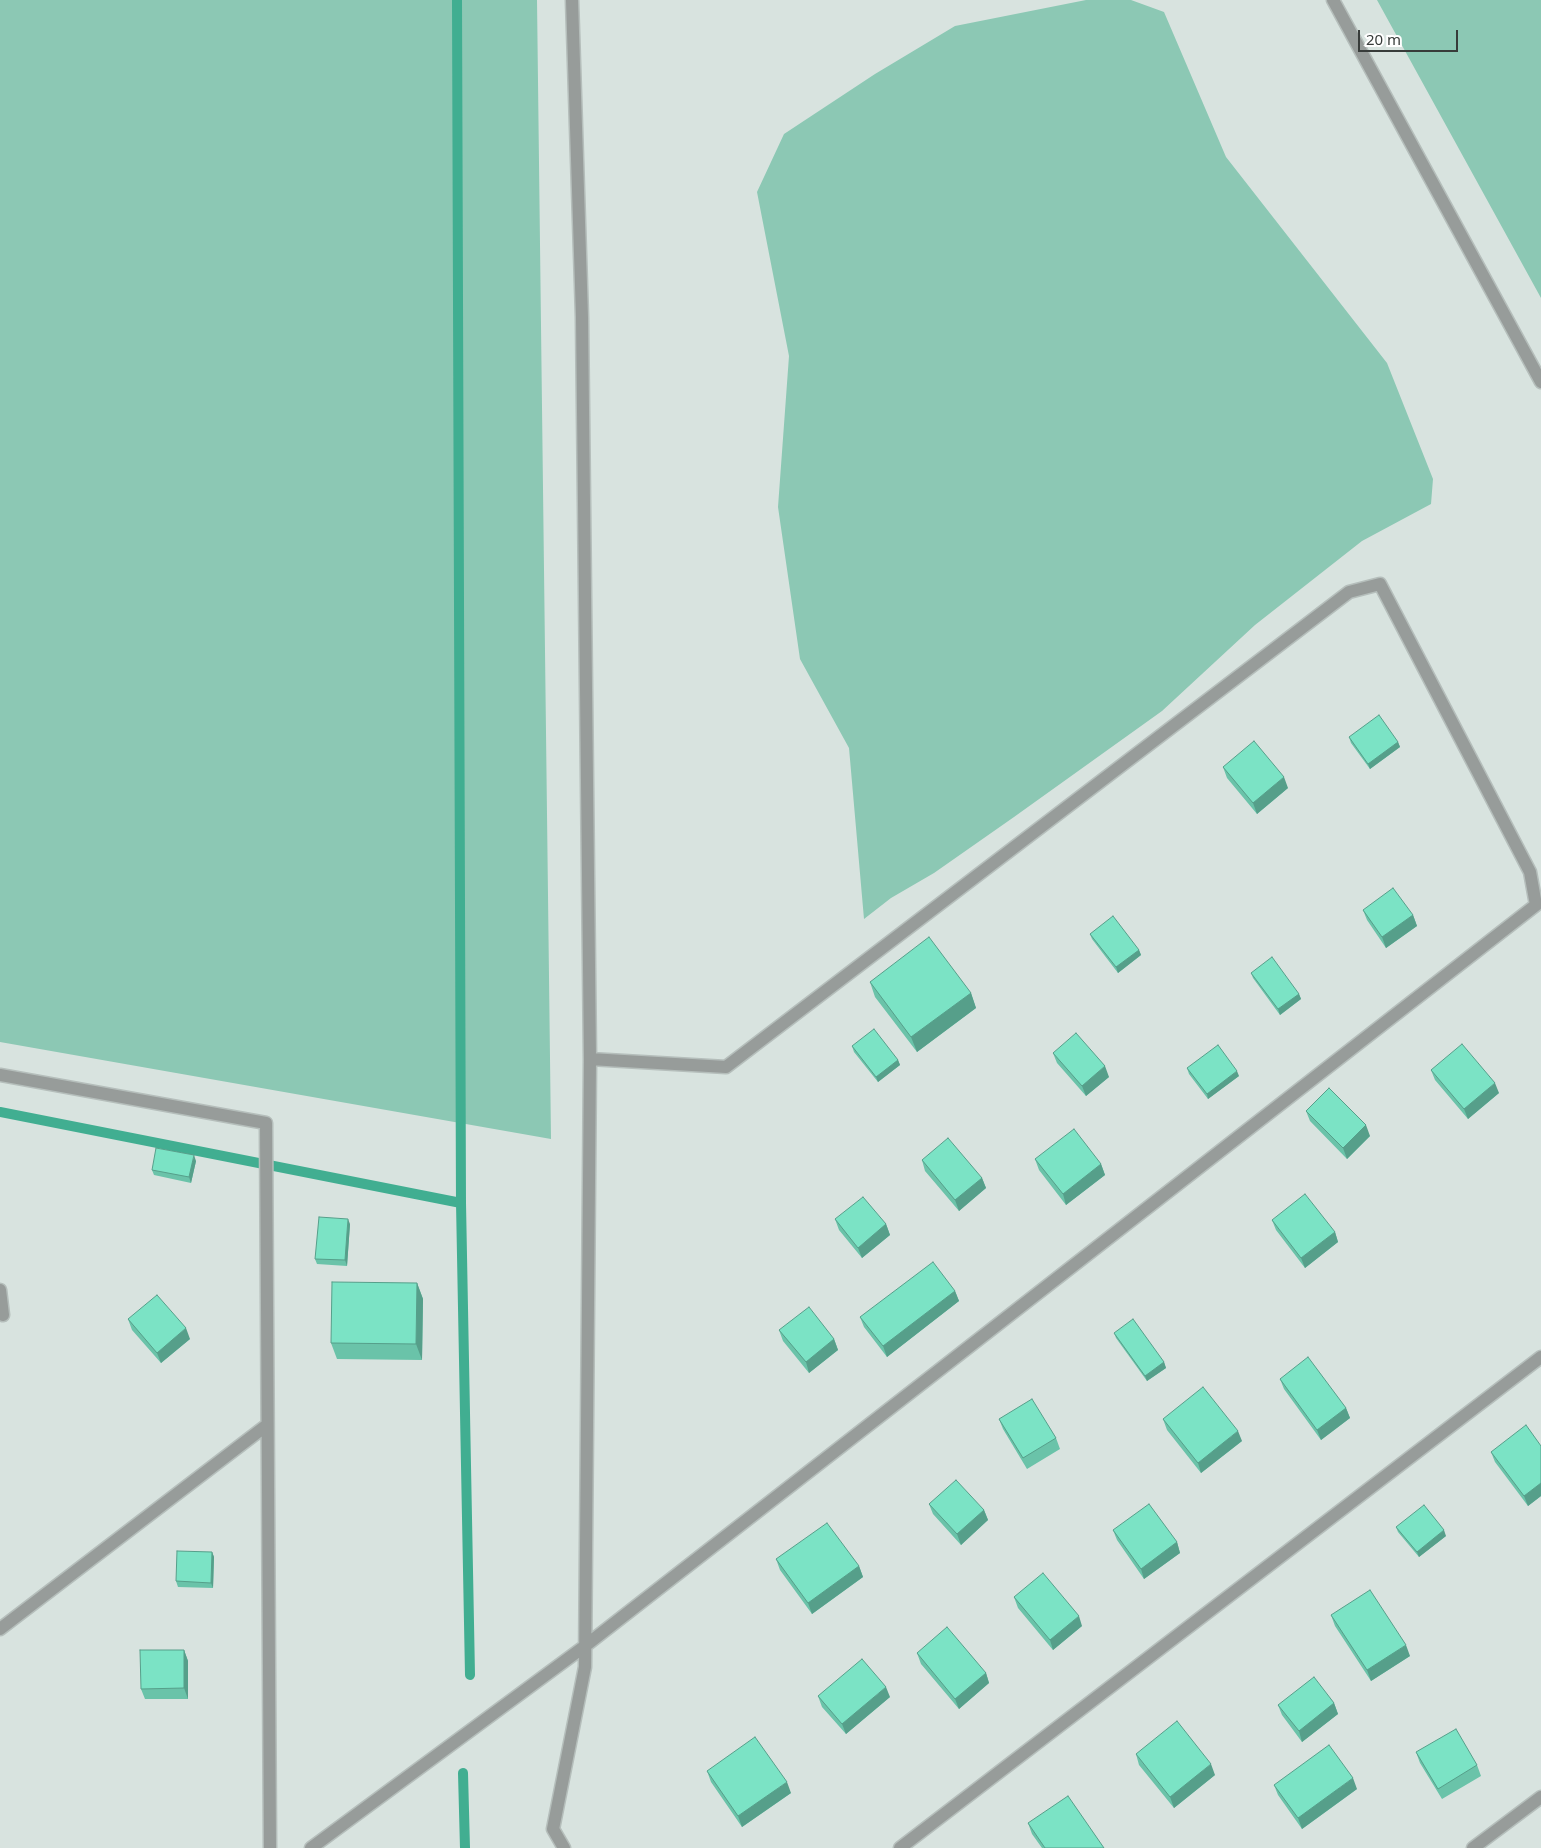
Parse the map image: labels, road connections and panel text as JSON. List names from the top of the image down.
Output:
{
  "scale_bar": "20 m"
}
